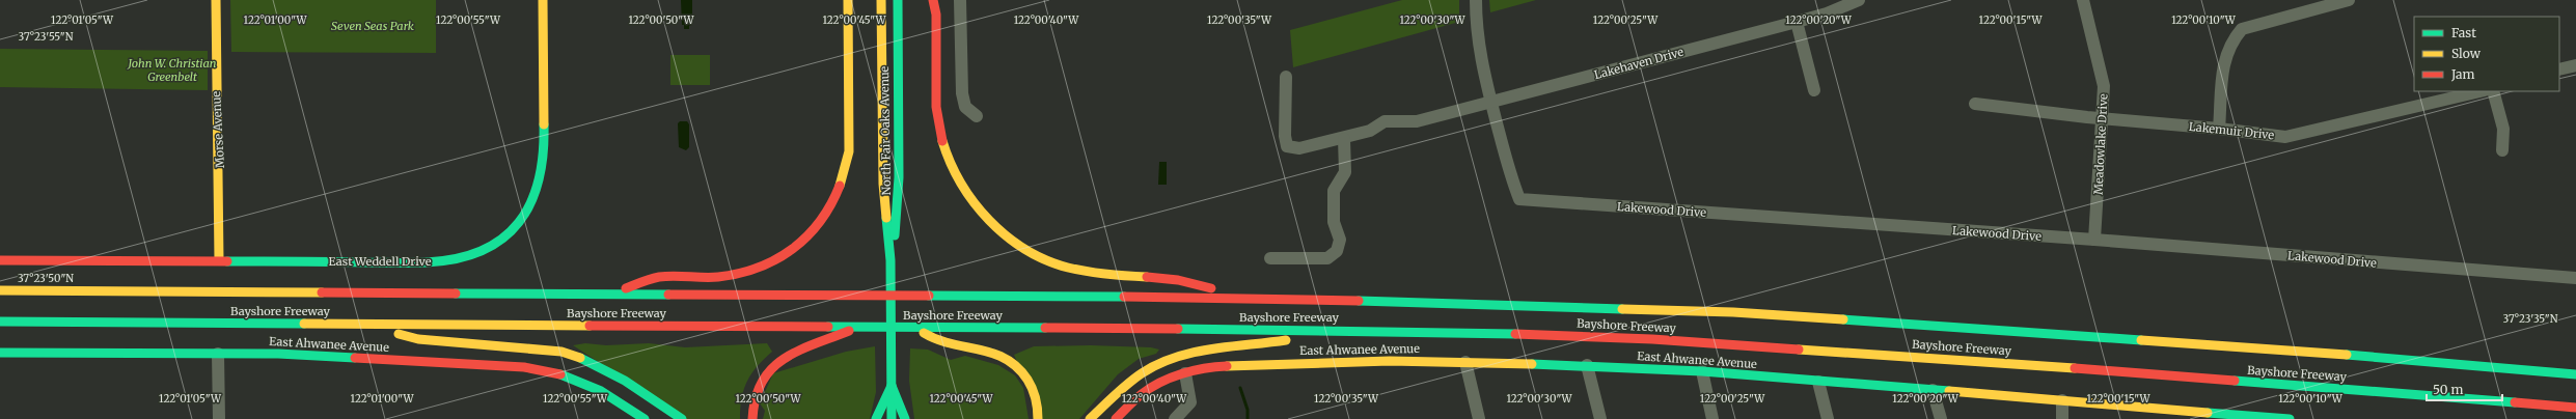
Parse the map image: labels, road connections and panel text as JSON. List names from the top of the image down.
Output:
{
  "streets": {
    "main road": [
      "Morse Avenue",
      "North Fair Oaks Avenue",
      "East Weddell Drive",
      "Bayshore Freeway",
      "East Ahwanee Avenue"
    ],
    "street": [
      "Lakehaven Drive",
      "Lakemuir Drive",
      "Meadowlake Drive",
      "Lakewood Drive"
    ]
  },
  "crossings": [
    ["Lakehaven Drive", "Lakewood Drive"],
    ["Morse Avenue", "East Weddell Drive"],
    ["Lakemuir Drive", "Meadowlake Drive"],
    ["Meadowlake Drive", "Lakewood Drive"]
  ],
  "parks": ["Seven Seas Park", "John W. Christian Greenbelt"],
  "legend": ["Fast", "Slow", "Jam"],
  "scale_bar": "50 m",
  "coordinates": [
    "122°01'05\"W",
    "122°01'00\"W",
    "122°00'55\"W",
    "122°00'50\"W",
    "122°00'45\"W",
    "122°00'40\"W",
    "122°00'35\"W",
    "122°00'30\"W",
    "122°00'25\"W",
    "122°00'15\"W",
    "122°00'20\"W",
    "122°00'10\"W",
    "37°23'55\"N",
    "37°23'50\"N",
    "37°23'35\"N"
  ]
}
